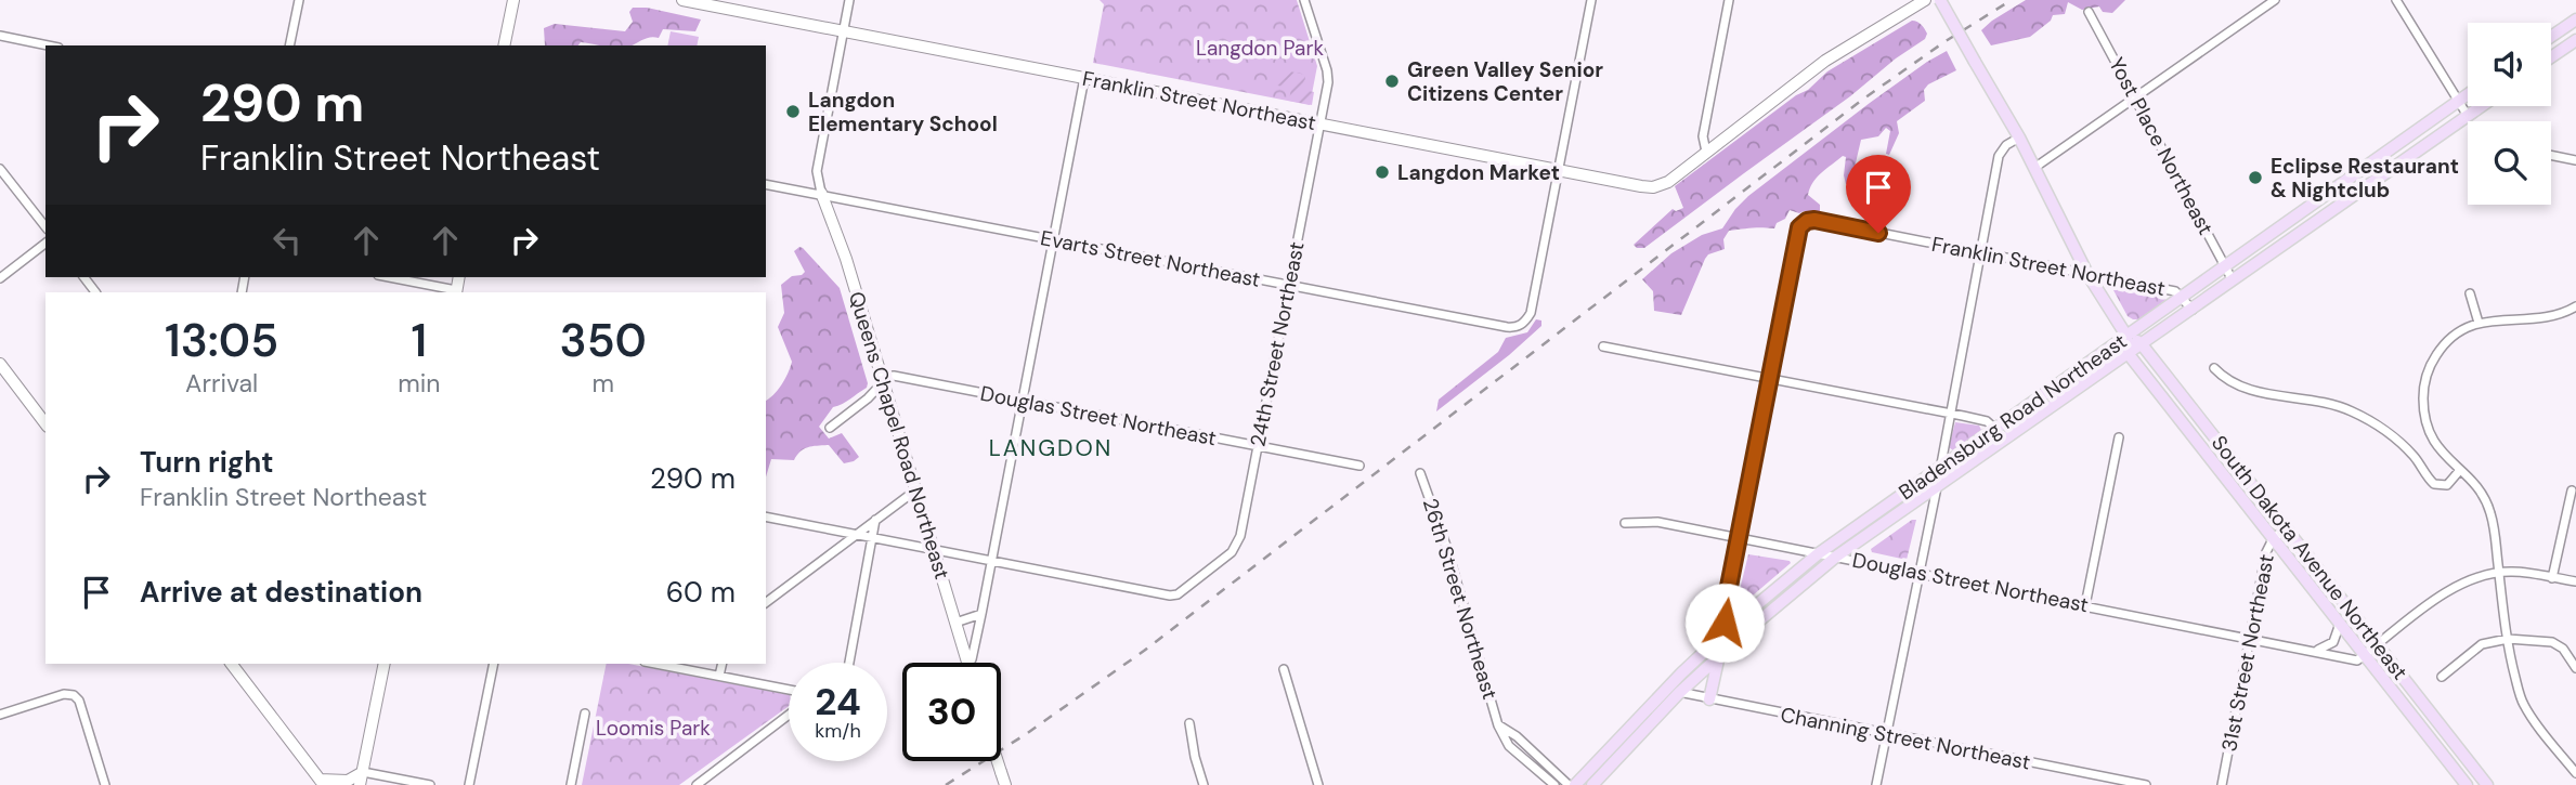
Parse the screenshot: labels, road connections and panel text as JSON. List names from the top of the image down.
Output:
{
  "streets": {
    "main road": ["Bladensburg Road Northeast", "South Dakota Avenue Northeast"],
    "street": [
      "Franklin Street Northeast",
      "Yost Place Northeast",
      "Evarts Street Northeast",
      "24th Street Northeast",
      "Douglas Street Northeast",
      "Queens Chapel Road Northeast",
      "26th Street Northeast",
      "31st Street Northeast",
      "Channing Street Northeast"
    ]
  },
  "crossings": [
    ["Franklin Street Northeast", "Evarts Street Northeast"],
    ["Franklin Street Northeast", "24th Street Northeast"],
    ["Franklin Street Northeast", "Bladensburg Road Northeast"],
    ["Franklin Street Northeast", "South Dakota Avenue Northeast"],
    ["Yost Place Northeast", "Bladensburg Road Northeast"],
    ["Evarts Street Northeast", "24th Street Northeast"],
    ["Evarts Street Northeast", "Queens Chapel Road Northeast"],
    ["24th Street Northeast", "Douglas Street Northeast"],
    ["Douglas Street Northeast", "Bladensburg Road Northeast"],
    ["Douglas Street Northeast", "Queens Chapel Road Northeast"],
    ["Douglas Street Northeast", "South Dakota Avenue Northeast"],
    ["Douglas Street Northeast", "31st Street Northeast"],
    ["Bladensburg Road Northeast", "South Dakota Avenue Northeast"],
    ["Bladensburg Road Northeast", "Channing Street Northeast"],
    ["South Dakota Avenue Northeast", "31st Street Northeast"]
  ],
  "districts": ["LANGDON"],
  "parks": ["Langdon Park", "Loomis Park"],
  "places": [
    "Green Valley Senior Citizens Center",
    "Langdon Elementary School",
    "Langdon Market",
    "Eclipse Restaurant & Nightclub"
  ],
  "page": {
    "turn": ["290 m", "Franklin Street Northeast"],
    "eta": [
      "13:05",
      "Arrival",
      "1",
      "min",
      "350",
      "m"
    ],
    "list": [
      {
        "name": "Turn right",
        "note": "Franklin Street Northeast",
        "value": "290 m"
      },
      {
        "name": "Arrive at destination",
        "value": "60 m"
      }
    ],
    "speed": "24 km/h",
    "limit": "30"
  }
}
